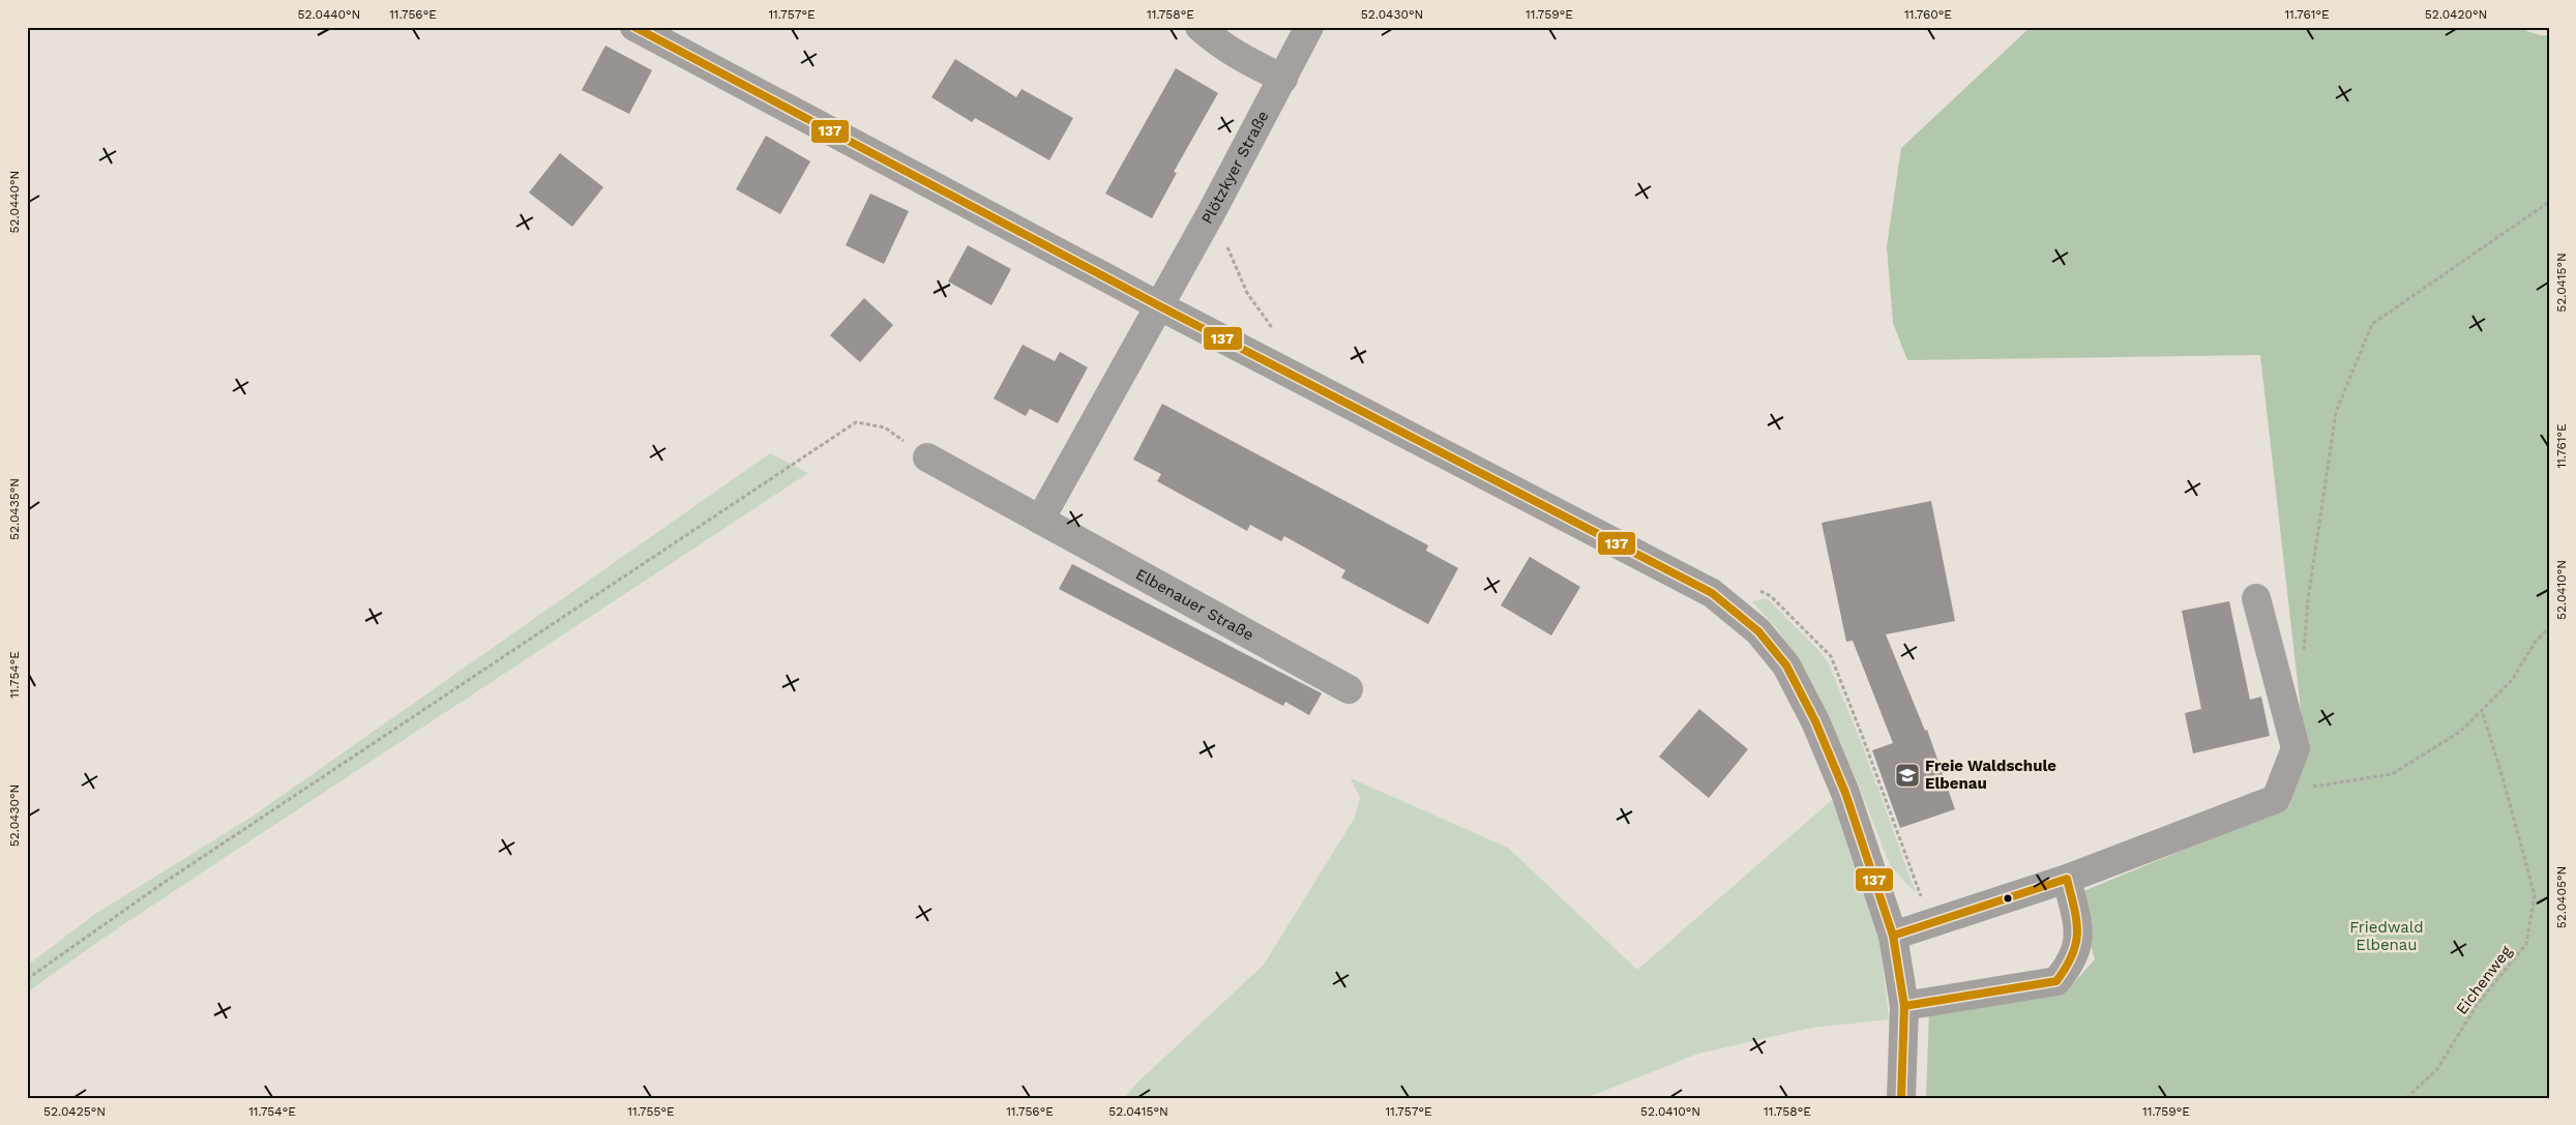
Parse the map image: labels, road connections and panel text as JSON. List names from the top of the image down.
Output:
{
  "streets": {
    "street": ["Plötzkyer Straße", "Elbenauer Straße"],
    "path": ["Eichenweg"]
  },
  "parks": ["Friedwald Elbenau"],
  "places": {
    "school or university": ["Freie Waldschule Elbenau"]
  },
  "lines": ["transit line 137"],
  "coordinates": [
    "52.0440°N",
    "11.756°E",
    "11.757°E",
    "11.758°E",
    "52.0430°N",
    "11.759°E",
    "11.760°E",
    "11.761°E",
    "52.0420°N",
    "52.0415°N",
    "52.0435°N",
    "52.0410°N",
    "11.754°E",
    "52.0405°N",
    "52.0425°N",
    "11.755°E"
  ]
}
